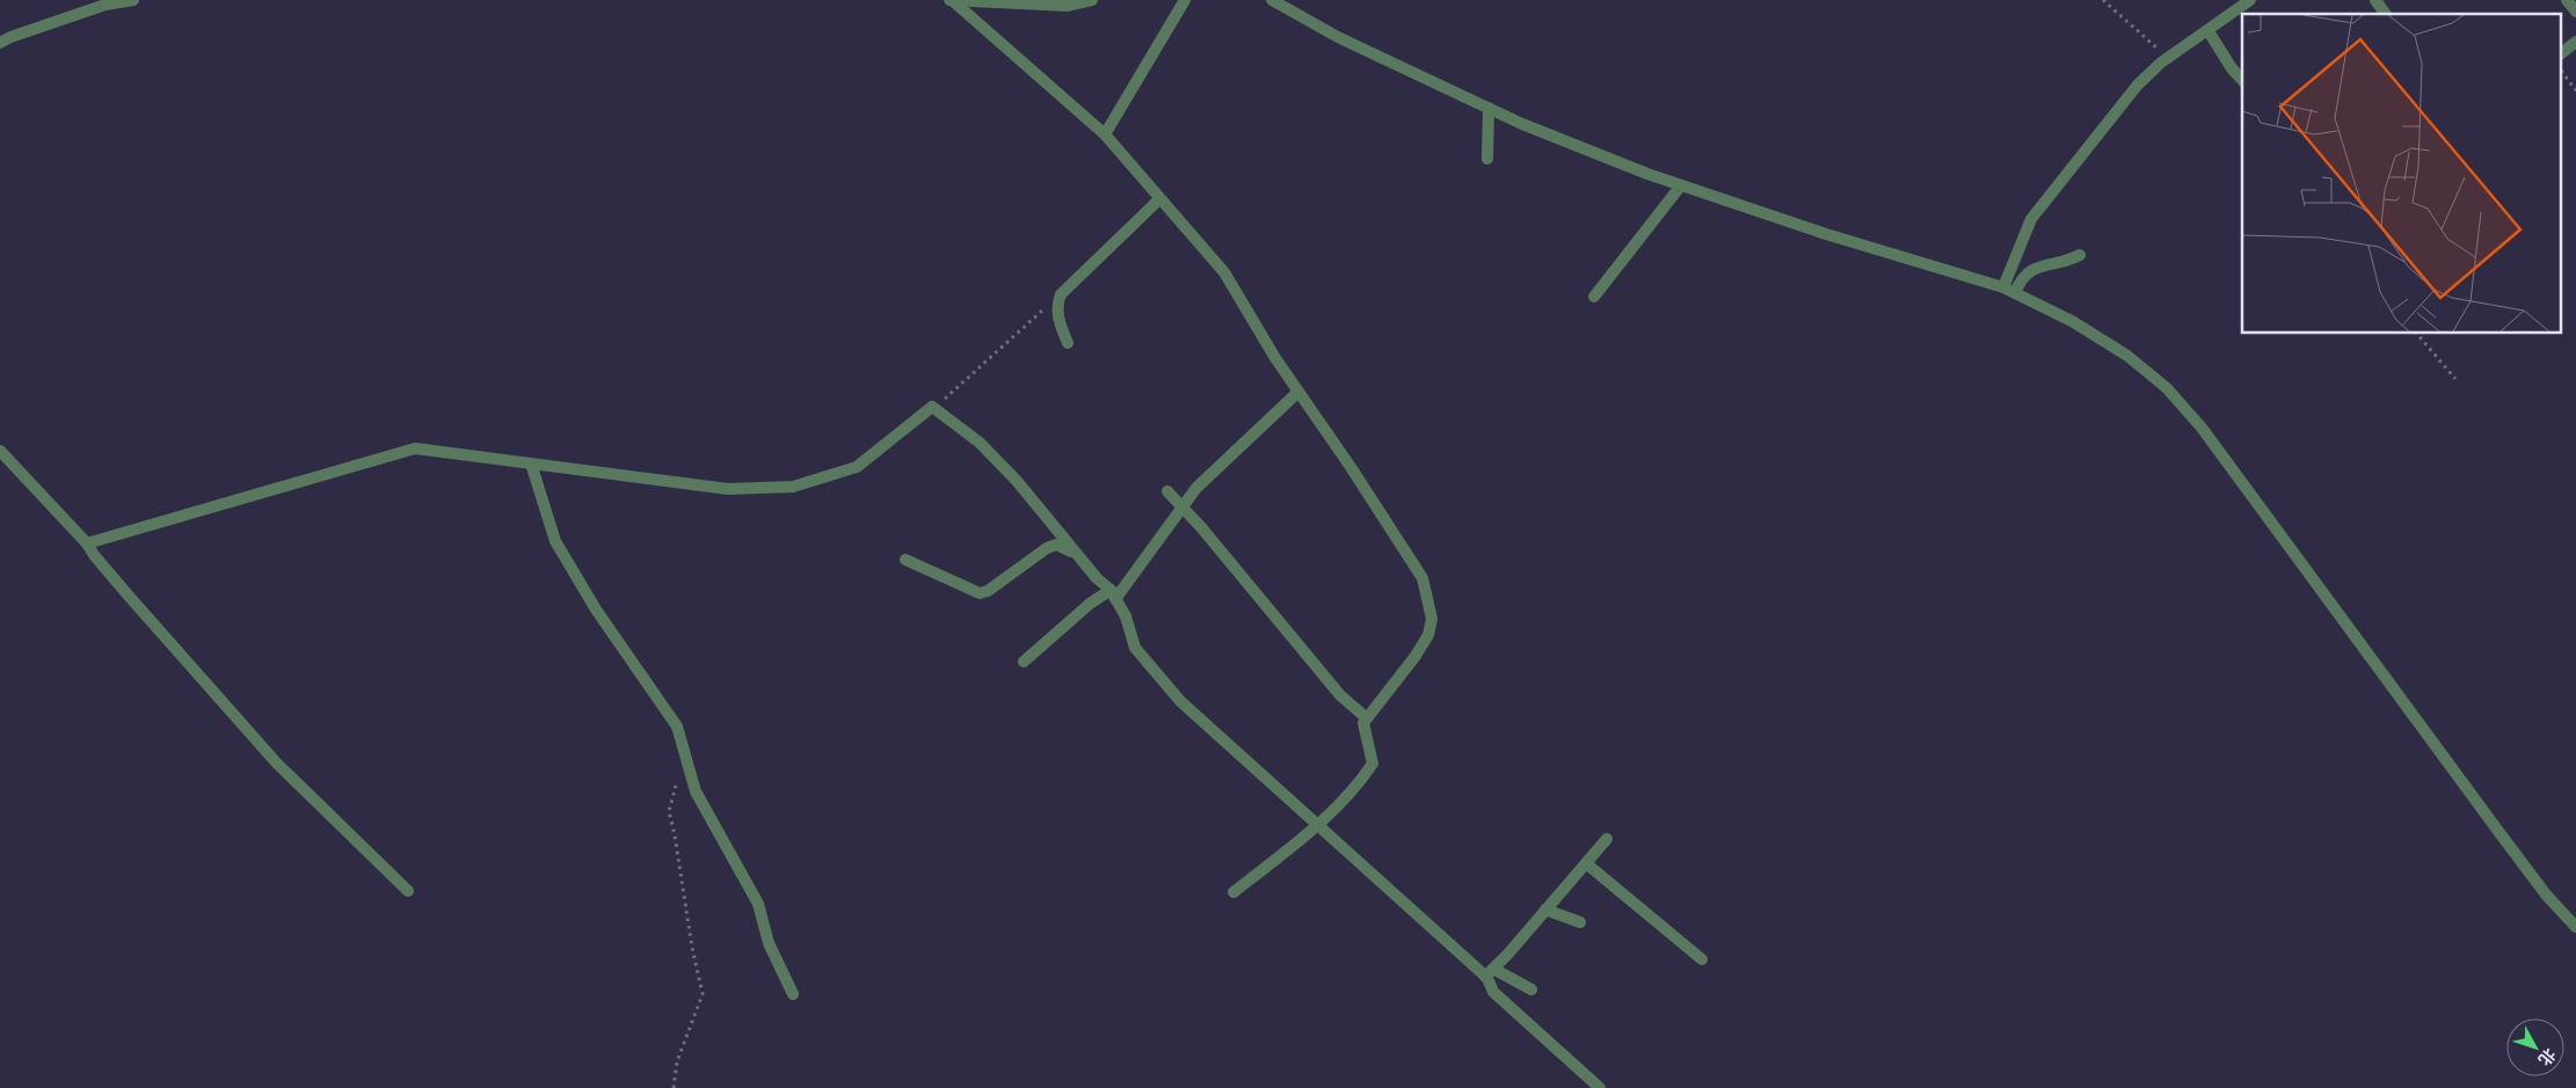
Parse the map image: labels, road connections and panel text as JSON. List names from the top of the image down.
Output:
{
  "north": "bottom right"
}
